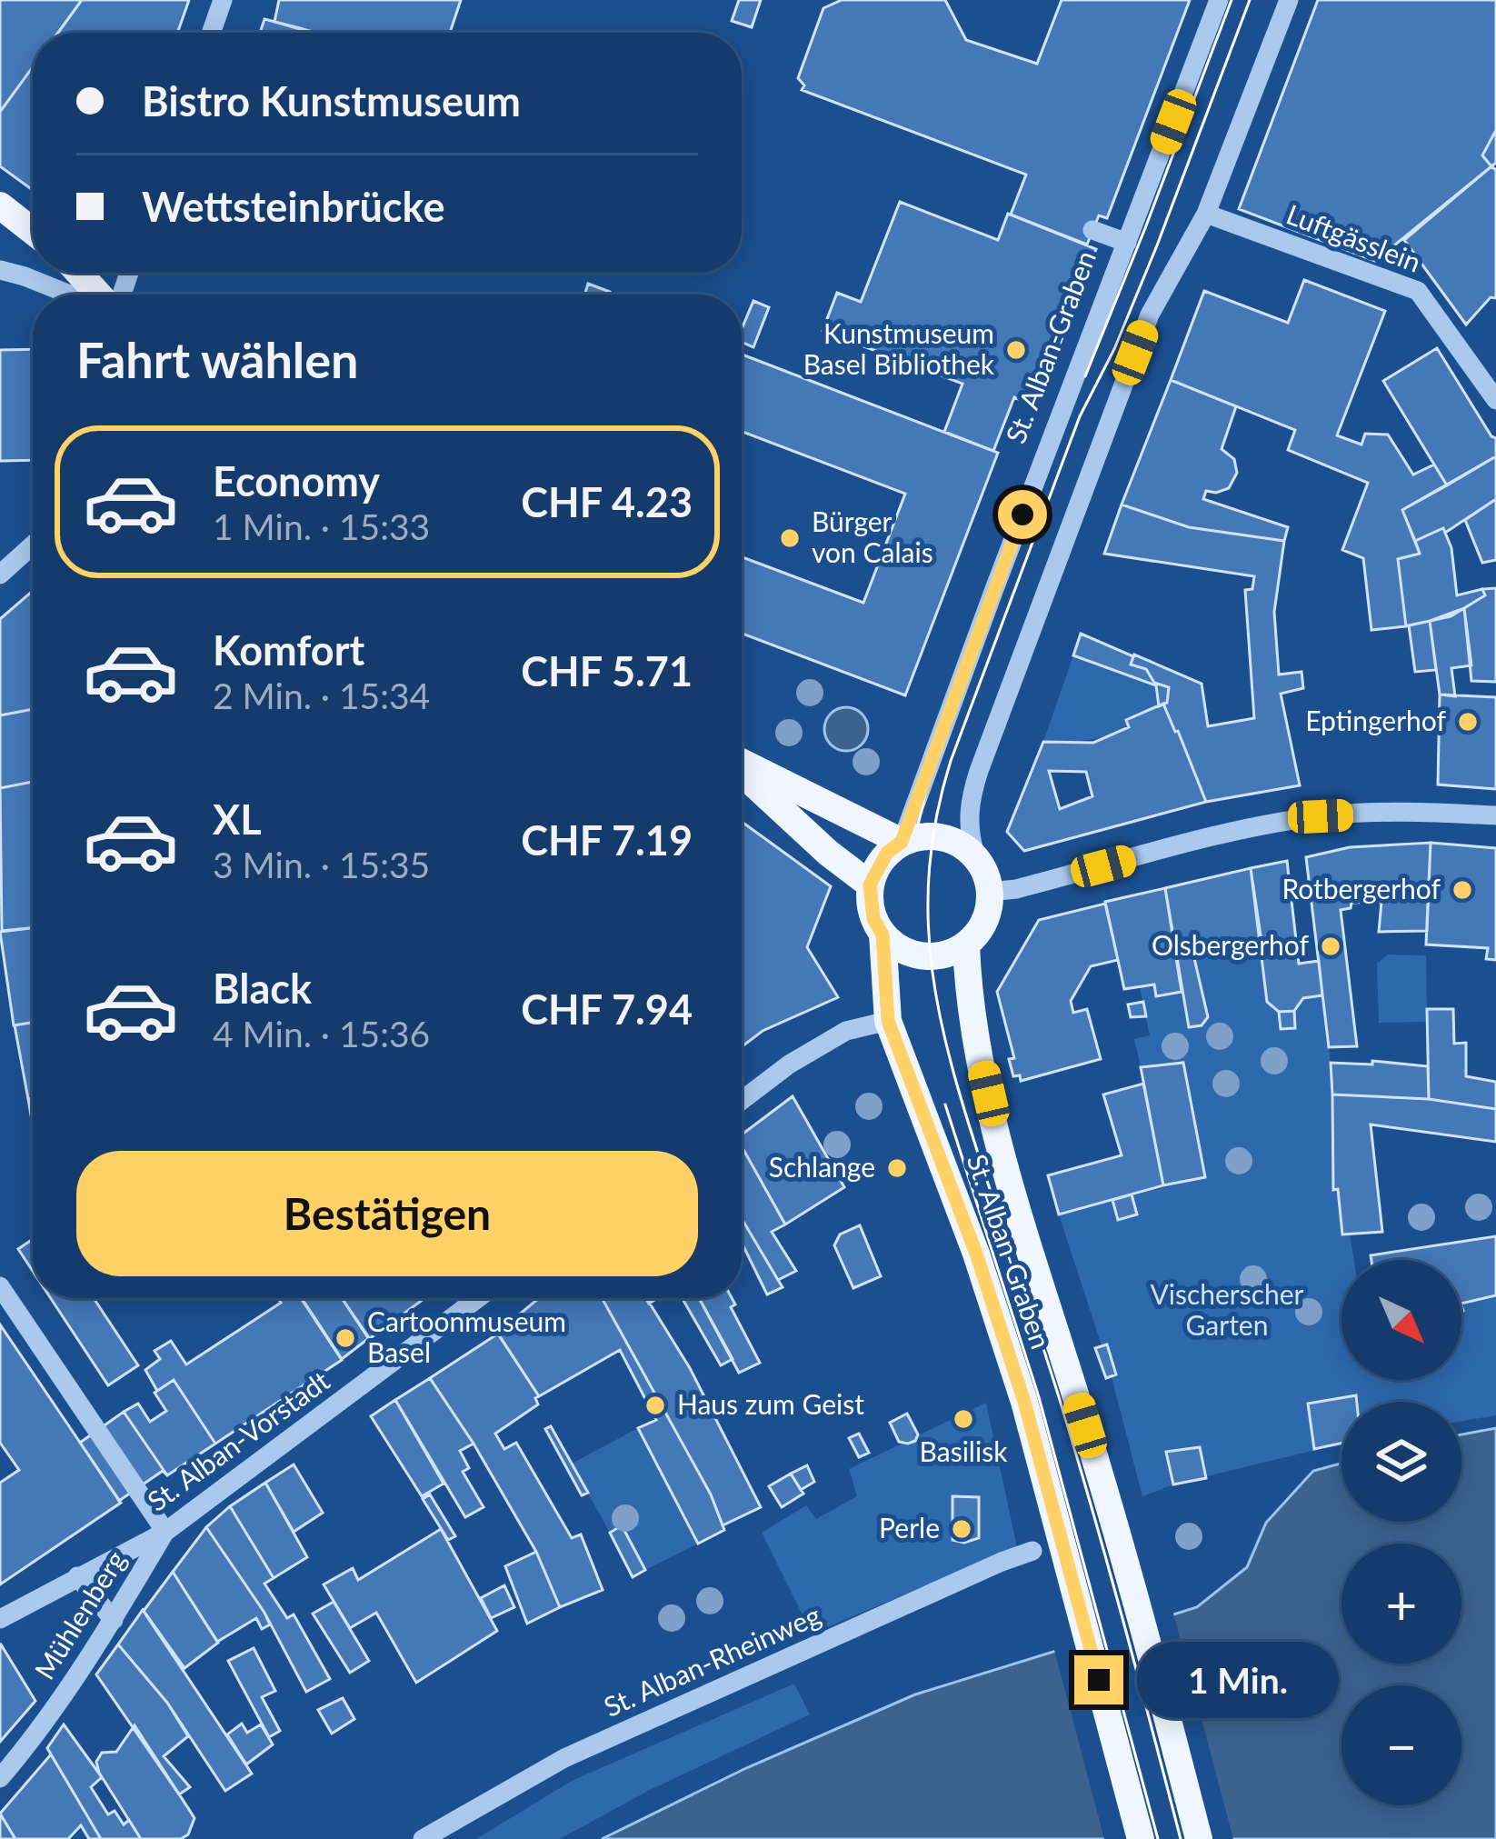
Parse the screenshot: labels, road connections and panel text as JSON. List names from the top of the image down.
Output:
{
  "streets": {
    "main road": ["St. Alban-Graben"],
    "street": [
      "Luftgässlein",
      "St. Alban-Vorstadt",
      "Mühlenberg",
      "St. Alban-Rheinweg"
    ]
  },
  "crossings": [
    ["St. Alban-Vorstadt", "Mühlenberg"]
  ],
  "parks": ["Vischerscher Garten"],
  "places": [
    "Kunstmuseum Basel Bibliothek",
    "Bürger von Calais",
    "Eptingerhof",
    "Rotbergerhof",
    "Olsbergerhof",
    "Schlange",
    "Cartoonmuseum Basel",
    "Haus zum Geist",
    "Basilisk",
    "Perle"
  ],
  "north": "bottom right",
  "page": {
    "banner": ["Bistro Kunstmuseum", "Wettsteinbrücke"],
    "heading": "Fahrt wählen",
    "list": [
      {
        "name": "Economy",
        "note": "1 Min. · 15:33",
        "value": "CHF 4.23"
      },
      {
        "name": "Komfort",
        "note": "2 Min. · 15:34",
        "value": "CHF 5.71"
      },
      {
        "name": "XL",
        "note": "3 Min. · 15:35",
        "value": "CHF 7.19"
      },
      {
        "name": "Black",
        "note": "4 Min. · 15:36",
        "value": "CHF 7.94"
      }
    ],
    "buttons": "Bestätigen",
    "map_buttons": ["+", "−"],
    "bubble": "1 Min."
  }
}
